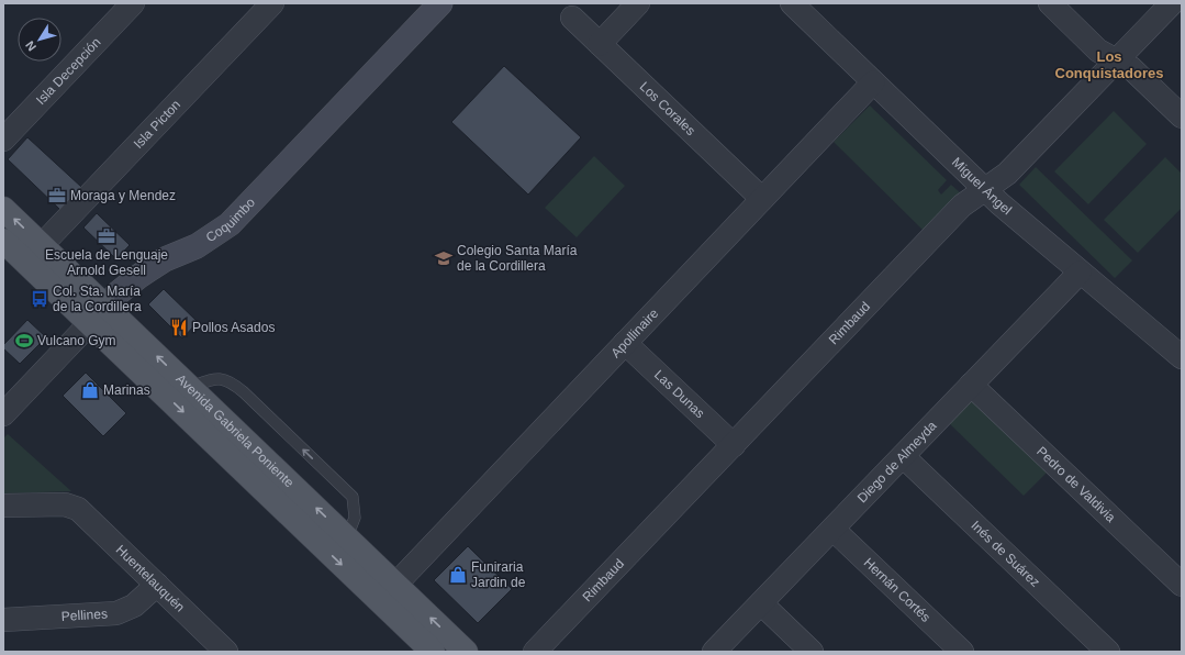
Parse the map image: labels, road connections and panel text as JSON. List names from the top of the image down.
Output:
{
  "streets": {
    "main road": ["Avenida Gabriela Poniente"],
    "street": [
      "Isla Decepción",
      "Los Corales",
      "Isla Picton",
      "Miguel Ángel",
      "Coquimbo",
      "Rimbaud",
      "Apollinaire",
      "Las Dunas",
      "Diego de Almeyda",
      "Pedro de Valdivia",
      "Inés de Suárez",
      "Huentelauquén",
      "Hernán Cortés",
      "Pellines"
    ]
  },
  "crossings": [
    ["Los Corales", "Apollinaire"],
    ["Isla Picton", "Avenida Gabriela Poniente"],
    ["Miguel Ángel", "Rimbaud"],
    ["Miguel Ángel", "Apollinaire"],
    ["Miguel Ángel", "Diego de Almeyda"],
    ["Coquimbo", "Avenida Gabriela Poniente"],
    ["Rimbaud", "Las Dunas"],
    ["Apollinaire", "Las Dunas"],
    ["Apollinaire", "Avenida Gabriela Poniente"],
    ["Diego de Almeyda", "Pedro de Valdivia"],
    ["Diego de Almeyda", "Inés de Suárez"],
    ["Diego de Almeyda", "Hernán Cortés"],
    ["Huentelauquén", "Pellines"]
  ],
  "districts": ["Los Conquistadores"],
  "places": {
    "office": ["Moraga y Mendez", "Escuela de Lenguaje Arnold Gesell"],
    "school or university": ["Colegio Santa María de la Cordillera"],
    "bus stop": ["Col. Sta. María de la Cordillera"],
    "restaurant": ["Pollos Asados"],
    "sports": ["Vulcano Gym"],
    "shop": ["Marinas", "Funiraria Jardin de"]
  },
  "north": "bottom left"
}
